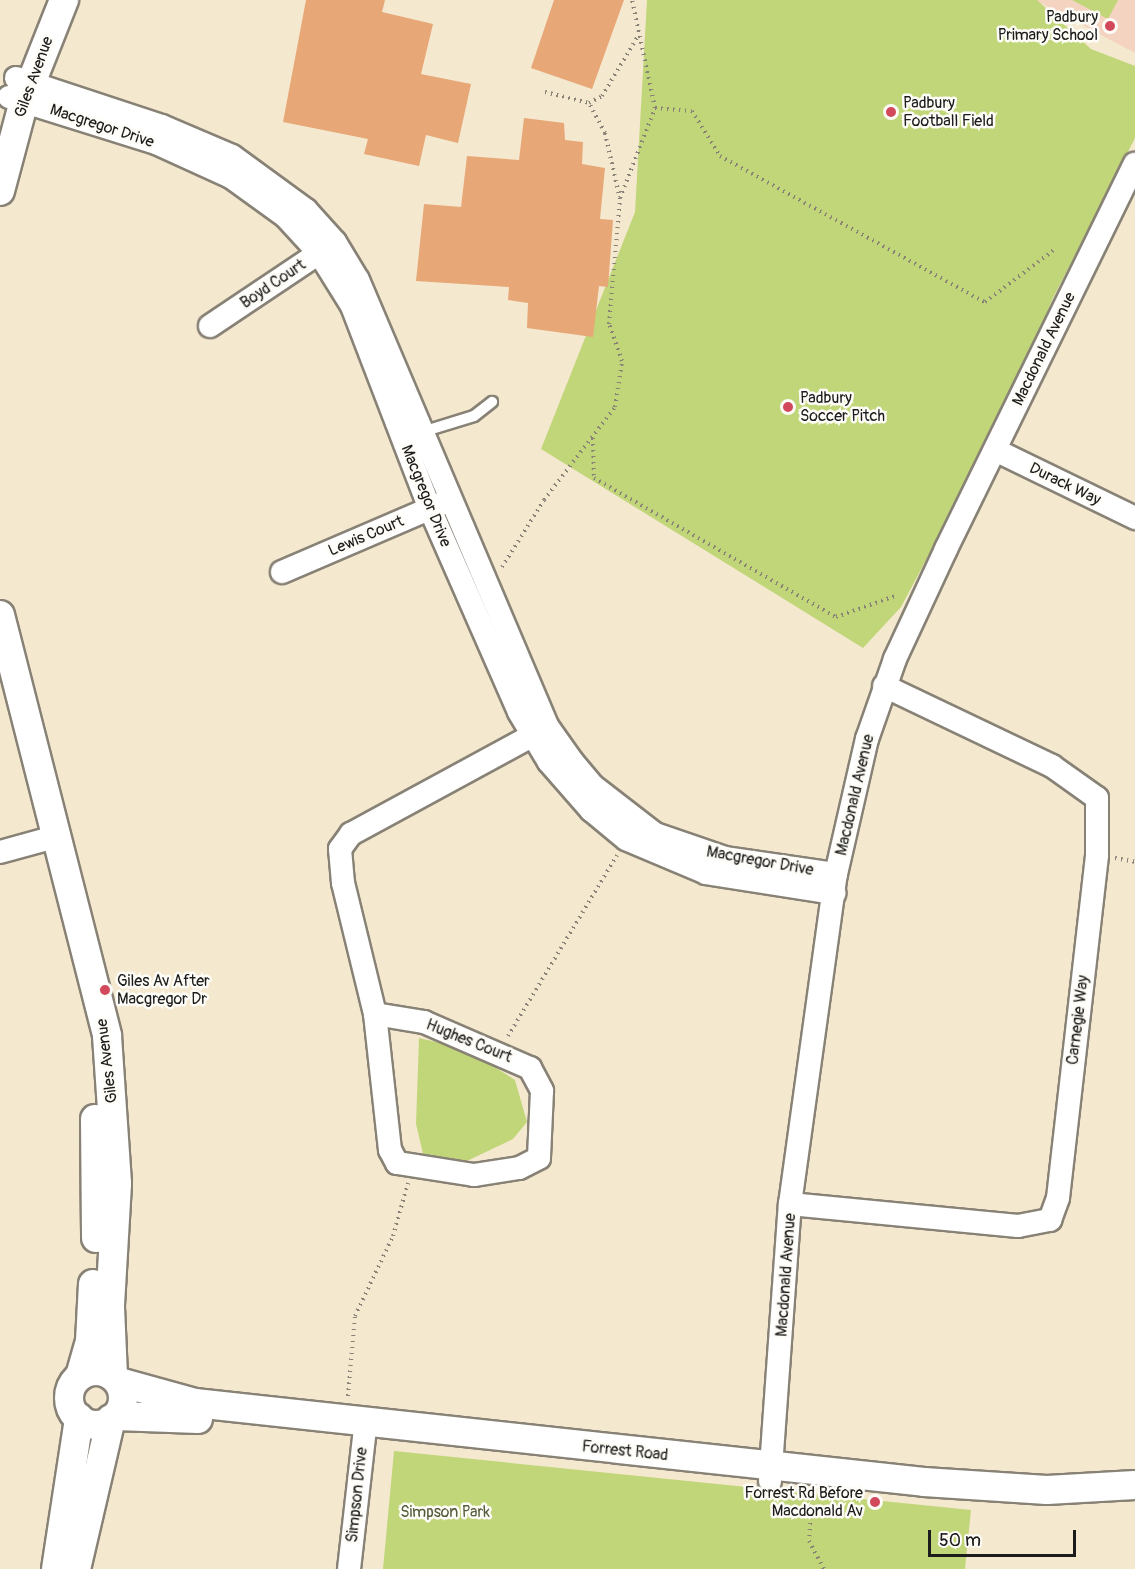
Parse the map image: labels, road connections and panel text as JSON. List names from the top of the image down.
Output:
{
  "streets": {
    "street": [
      "Giles Avenue",
      "Macgregor Drive",
      "Boyd Court",
      "Macdonald Avenue",
      "Durack Way",
      "Lewis Court",
      "Carnegie Way",
      "Hughes Court",
      "Forrest Road",
      "Simpson Drive"
    ]
  },
  "crossings": [
    ["Giles Avenue", "Macgregor Drive"],
    ["Giles Avenue", "Forrest Road"],
    ["Macgregor Drive", "Boyd Court"],
    ["Macgregor Drive", "Macdonald Avenue"],
    ["Macgregor Drive", "Lewis Court"],
    ["Macdonald Avenue", "Durack Way"],
    ["Macdonald Avenue", "Carnegie Way"],
    ["Macdonald Avenue", "Forrest Road"],
    ["Forrest Road", "Simpson Drive"]
  ],
  "parks": ["Simpson Park"],
  "places": [
    "Padbury Primary School",
    "Padbury Football Field",
    "Padbury Soccer Pitch",
    "Giles Av After Macgregor Dr",
    "Forrest Rd Before Macdonald Av"
  ],
  "scale_bar": "50 m"
}
